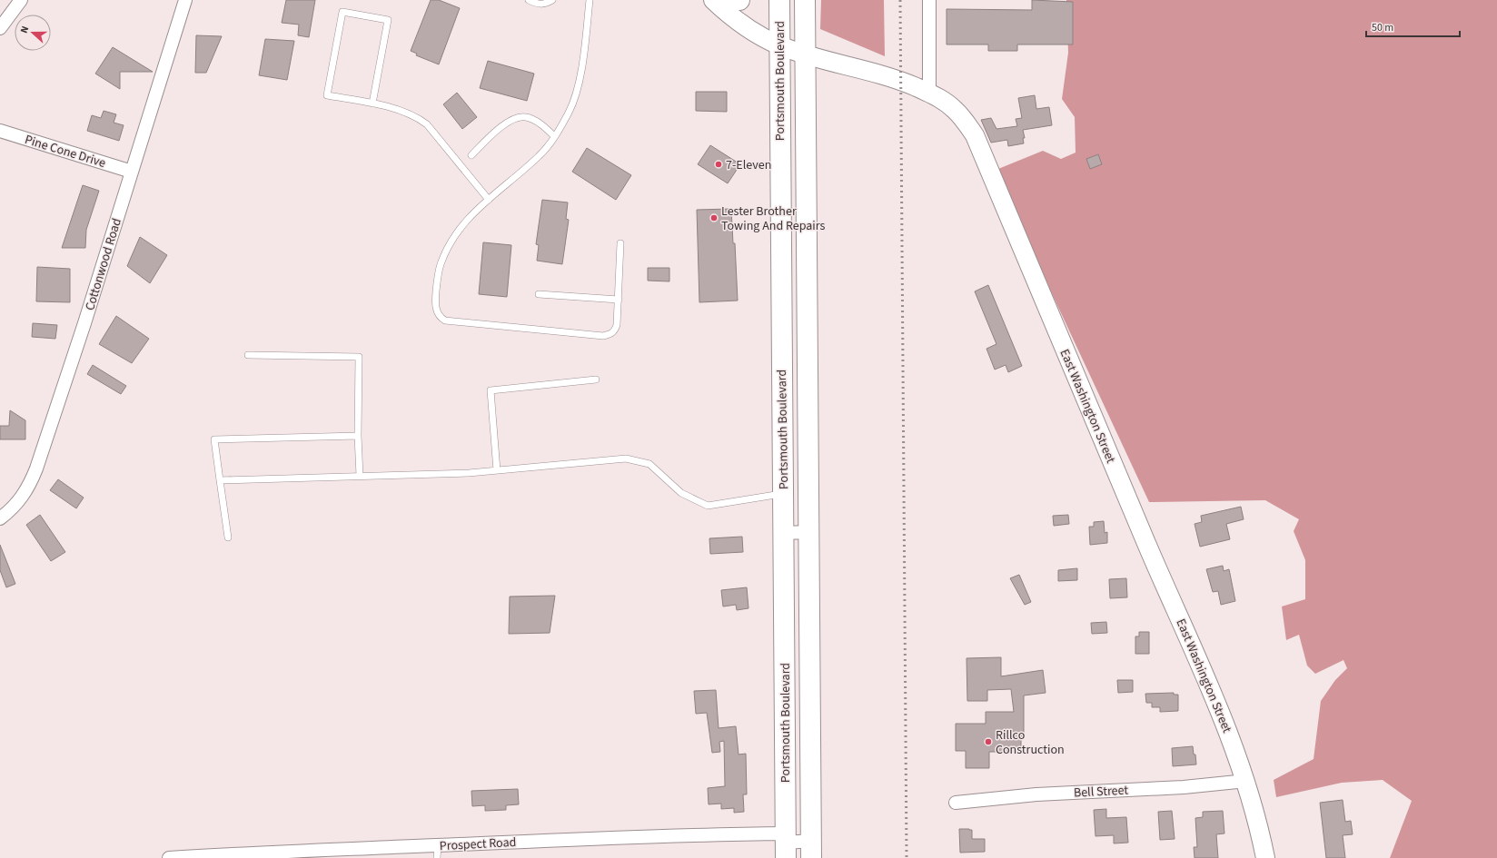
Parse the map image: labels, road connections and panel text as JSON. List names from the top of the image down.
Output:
{
  "streets": {
    "main road": ["Portsmouth Boulevard", "East Washington Street"],
    "street": [
      "Pine Cone Drive",
      "Cottonwood Road",
      "Bell Street",
      "Prospect Road"
    ]
  },
  "crossings": [
    ["Portsmouth Boulevard", "East Washington Street"],
    ["Portsmouth Boulevard", "Prospect Road"],
    ["Pine Cone Drive", "Cottonwood Road"],
    ["East Washington Street", "Bell Street"]
  ],
  "places": ["7-Eleven", "Lester Brother Towing And Repairs", "Rillco Construction"],
  "scale_bar": "50 m",
  "north": "left"
}
